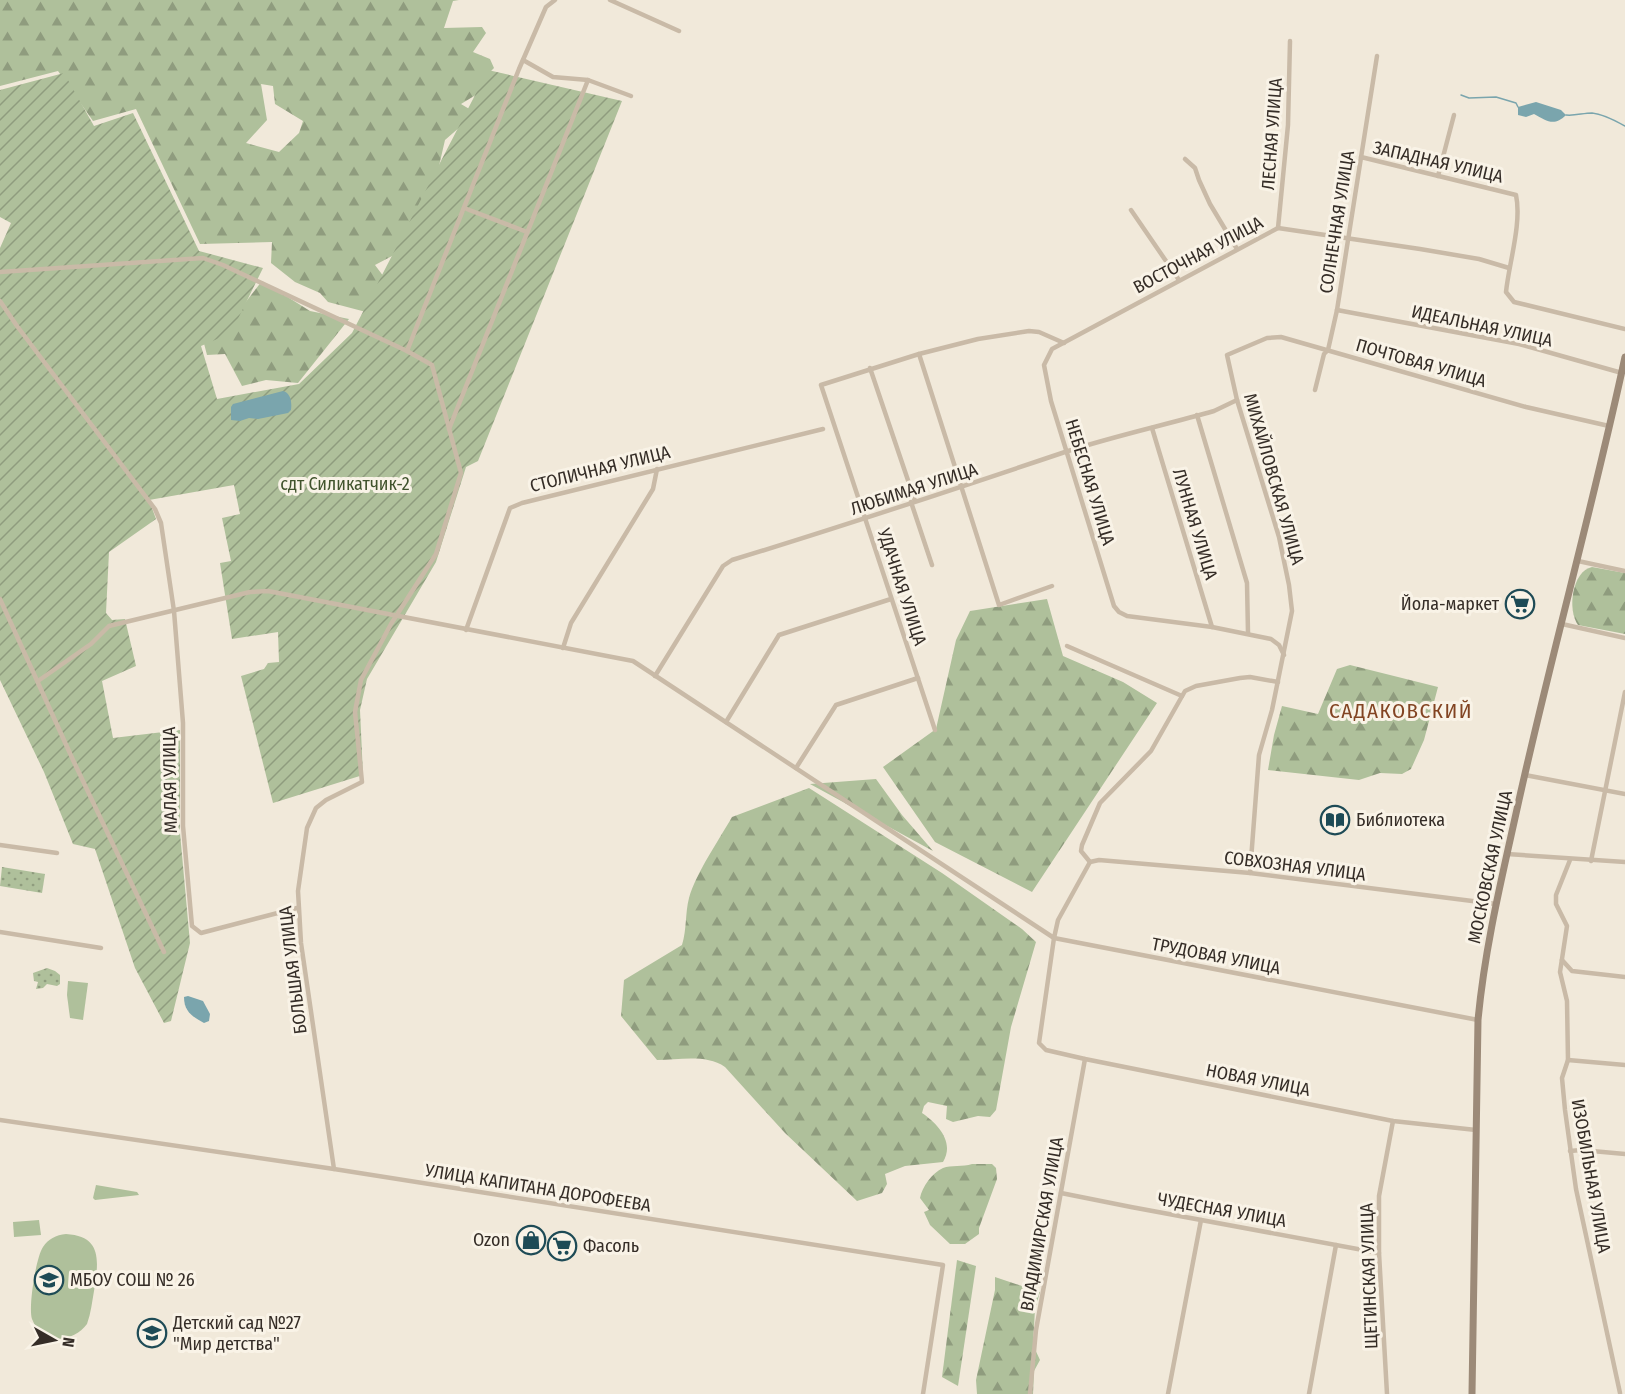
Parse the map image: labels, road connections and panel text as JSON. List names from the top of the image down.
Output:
{
  "streets": {
    "main road": ["МОСКОВСКАЯ УЛИЦА"],
    "street": [
      "ЛЕСНАЯ УЛИЦА",
      "ЗАПАДНАЯ УЛИЦА",
      "СОЛНЕЧНАЯ УЛИЦА",
      "ВОСТОЧНАЯ УЛИЦА",
      "ИДЕАЛЬНАЯ УЛИЦА",
      "ПОЧТОВАЯ УЛИЦА",
      "СТОЛИЧНАЯ УЛИЦА",
      "МИХАЙЛОВСКАЯ УЛИЦА",
      "НЕБЕСНАЯ УЛИЦА",
      "ЛЮБИМАЯ УЛИЦА",
      "ЛУННАЯ УЛИЦА",
      "УДАЧНАЯ УЛИЦА",
      "МАЛАЯ УЛИЦА",
      "СОВХОЗНАЯ УЛИЦА",
      "ТРУДОВАЯ УЛИЦА",
      "БОЛЬШАЯ УЛИЦА",
      "НОВАЯ УЛИЦА",
      "ИЗОБИЛЬНАЯ УЛИЦА",
      "УЛИЦА КАПИТАНА ДОРОФЕЕВА",
      "ЧУДЕСНАЯ УЛИЦА",
      "ВЛАДИМИРСКАЯ УЛИЦА",
      "ЩЕТИНСКАЯ УЛИЦА"
    ]
  },
  "crossings": [
    ["ЛЕСНАЯ УЛИЦА", "ВОСТОЧНАЯ УЛИЦА"],
    ["ЗАПАДНАЯ УЛИЦА", "СОЛНЕЧНАЯ УЛИЦА"],
    ["ЗАПАДНАЯ УЛИЦА", "ВОСТОЧНАЯ УЛИЦА"],
    ["СОЛНЕЧНАЯ УЛИЦА", "ВОСТОЧНАЯ УЛИЦА"],
    ["СОЛНЕЧНАЯ УЛИЦА", "ИДЕАЛЬНАЯ УЛИЦА"],
    ["СОЛНЕЧНАЯ УЛИЦА", "ПОЧТОВАЯ УЛИЦА"],
    ["ВОСТОЧНАЯ УЛИЦА", "НЕБЕСНАЯ УЛИЦА"],
    ["ИДЕАЛЬНАЯ УЛИЦА", "МОСКОВСКАЯ УЛИЦА"],
    ["ПОЧТОВАЯ УЛИЦА", "МИХАЙЛОВСКАЯ УЛИЦА"],
    ["ПОЧТОВАЯ УЛИЦА", "МОСКОВСКАЯ УЛИЦА"],
    ["МИХАЙЛОВСКАЯ УЛИЦА", "ЛЮБИМАЯ УЛИЦА"],
    ["МИХАЙЛОВСКАЯ УЛИЦА", "СОВХОЗНАЯ УЛИЦА"],
    ["НЕБЕСНАЯ УЛИЦА", "ЛЮБИМАЯ УЛИЦА"],
    ["НЕБЕСНАЯ УЛИЦА", "ЛУННАЯ УЛИЦА"],
    ["ЛЮБИМАЯ УЛИЦА", "ЛУННАЯ УЛИЦА"],
    ["ЛЮБИМАЯ УЛИЦА", "УДАЧНАЯ УЛИЦА"],
    ["МАЛАЯ УЛИЦА", "БОЛЬШАЯ УЛИЦА"],
    ["СОВХОЗНАЯ УЛИЦА", "МОСКОВСКАЯ УЛИЦА"],
    ["МОСКОВСКАЯ УЛИЦА", "ТРУДОВАЯ УЛИЦА"],
    ["МОСКОВСКАЯ УЛИЦА", "НОВАЯ УЛИЦА"],
    ["ТРУДОВАЯ УЛИЦА", "НОВАЯ УЛИЦА"],
    ["БОЛЬШАЯ УЛИЦА", "УЛИЦА КАПИТАНА ДОРОФЕЕВА"],
    ["НОВАЯ УЛИЦА", "ВЛАДИМИРСКАЯ УЛИЦА"],
    ["НОВАЯ УЛИЦА", "ЩЕТИНСКАЯ УЛИЦА"],
    ["ЧУДЕСНАЯ УЛИЦА", "ВЛАДИМИРСКАЯ УЛИЦА"],
    ["ЧУДЕСНАЯ УЛИЦА", "ЩЕТИНСКАЯ УЛИЦА"]
  ],
  "districts": ["САДАКОВСКИЙ"],
  "parks": ["сдт Силикатчик-2"],
  "places": {
    "supermarket": ["Йола-маркет", "Фасоль"],
    "library": ["Библиотека"],
    "shop": ["Ozon"],
    "school or university": ["МБОУ СОШ № 26", "Детский сад №27 \"Мир детства\""]
  },
  "north": "right"
}
